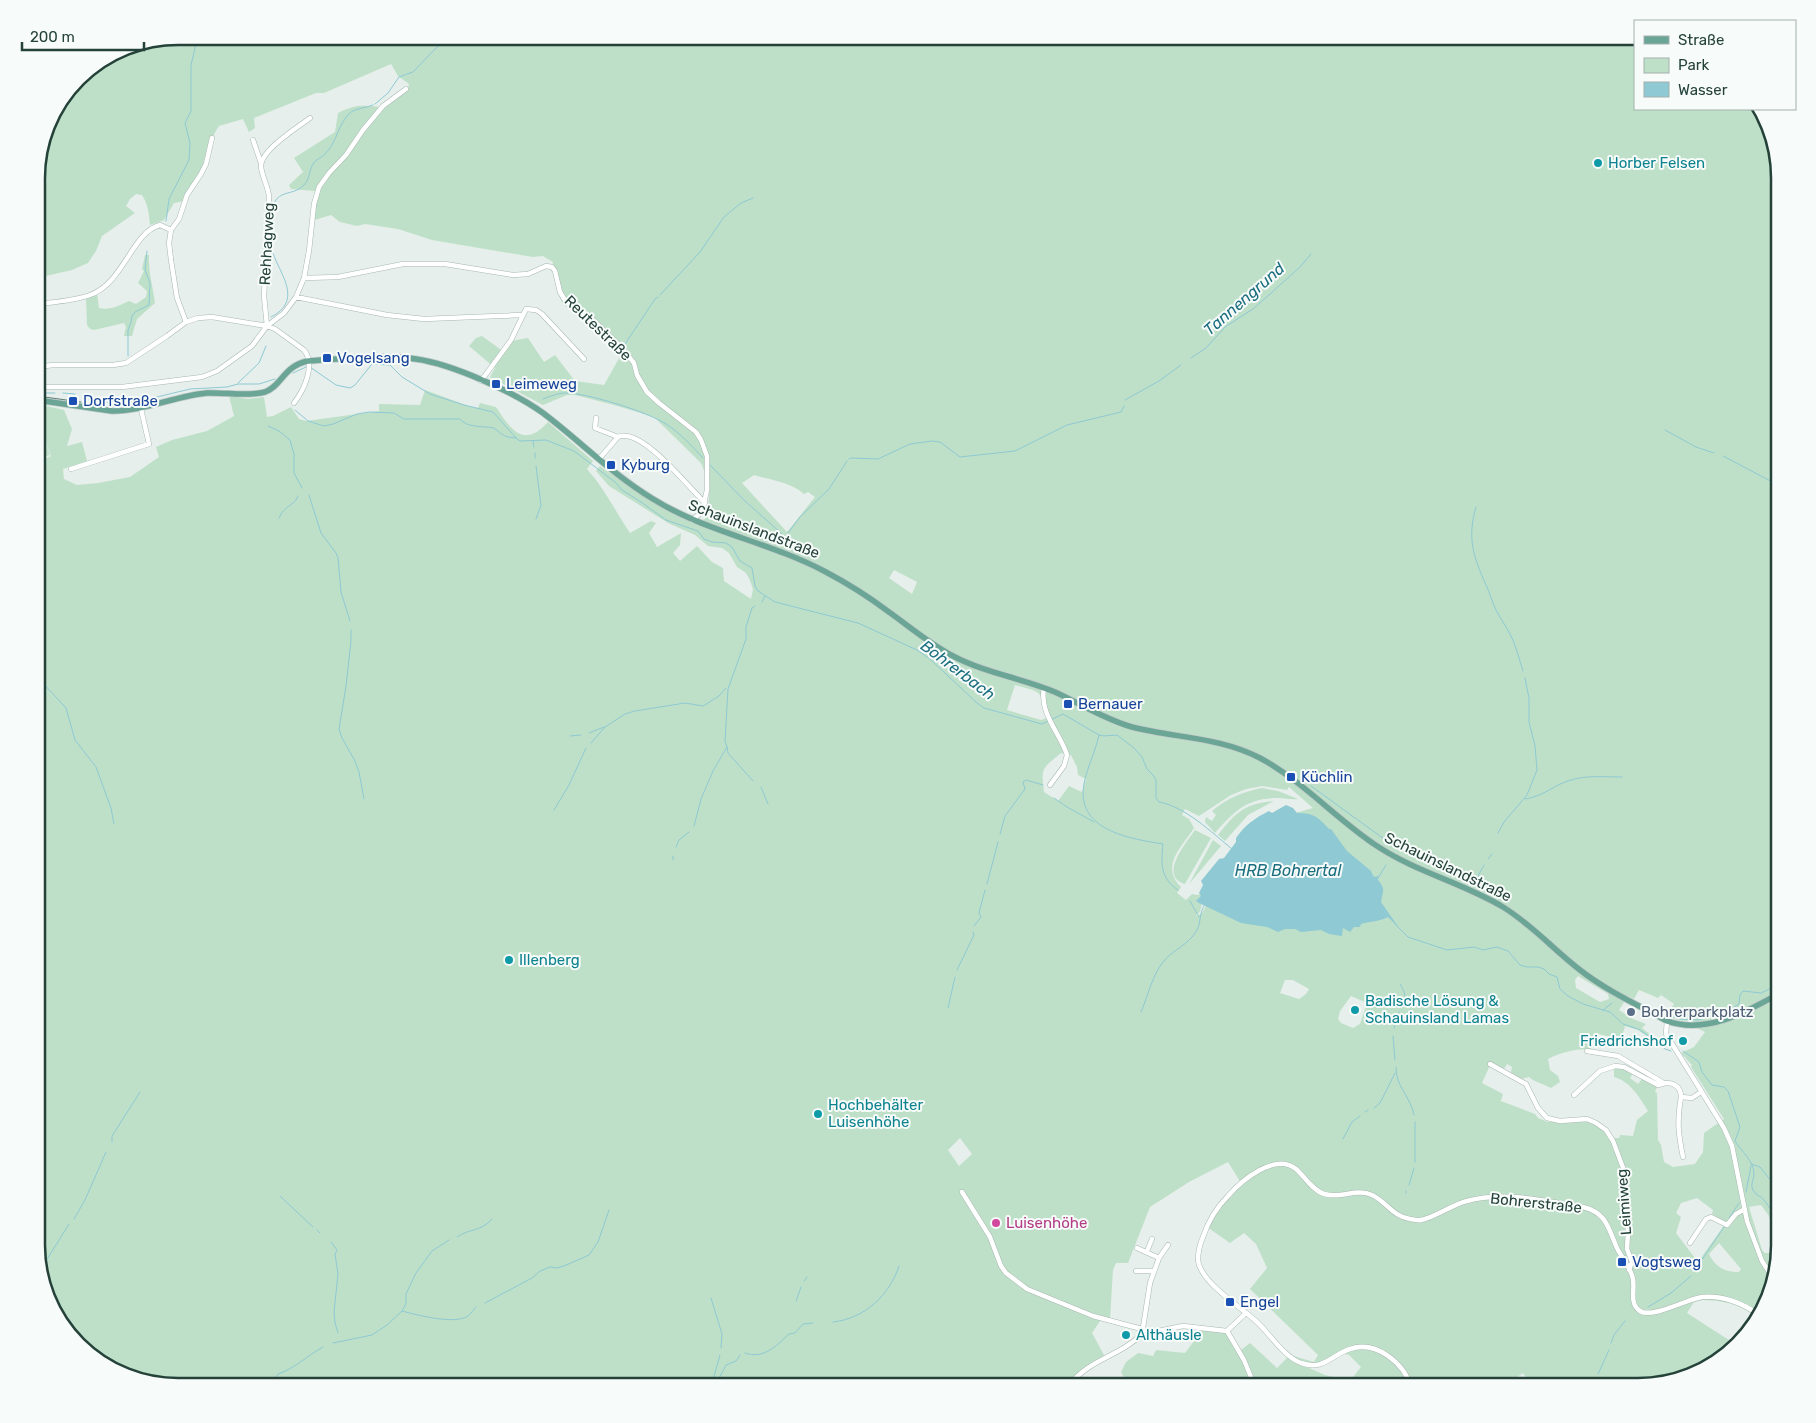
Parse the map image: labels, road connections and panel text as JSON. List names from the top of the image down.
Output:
{
  "streets": {
    "main road": ["Schauinslandstraße"],
    "street": [
      "Rehhagweg",
      "Reutestraße",
      "Leimiweg",
      "Bohrerstraße"
    ]
  },
  "crossings": [
    ["Leimiweg", "Bohrerstraße"]
  ],
  "water": ["Tannengrund", "Bohrerbach", "HRB Bohrertal"],
  "places": {
    "other": [
      "Horber Felsen",
      "Illenberg",
      "Badische Lösung & Schauinsland Lamas",
      "Bohrerparkplatz",
      "Friedrichshof",
      "Hochbehälter Luisenhöhe",
      "Luisenhöhe",
      "Althäusle"
    ],
    "transit": [
      "Vogelsang",
      "Leimeweg",
      "Dorfstraße",
      "Kyburg",
      "Bernauer",
      "Küchlin",
      "Vogtsweg",
      "Engel"
    ]
  },
  "legend": ["Straße", "Park", "Wasser"],
  "scale_bar": "200 m"
}
